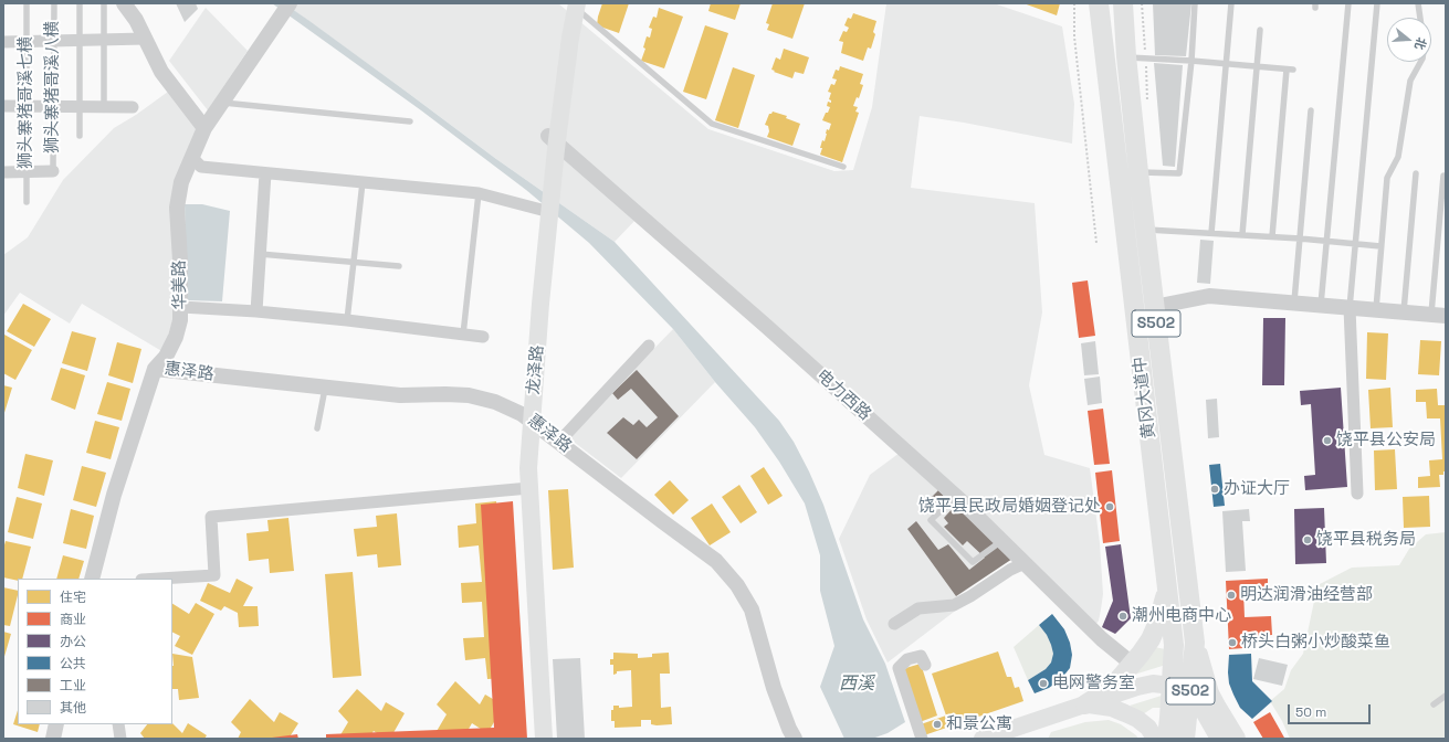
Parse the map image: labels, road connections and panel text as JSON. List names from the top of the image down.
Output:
{
  "streets": {
    "main road": ["S502", "龙泽路", "黄冈大道中"],
    "street": ["华美路", "惠泽路", "电力西路"],
    "lane": ["狮头寨猪哥溪八横", "狮头寨猪哥溪七横"]
  },
  "crossings": [
    ["华美路", "惠泽路"],
    ["龙泽路", "惠泽路"],
    ["龙泽路", "电力西路"]
  ],
  "water": ["西溪"],
  "places": [
    "饶平县公安局",
    "办证大厅",
    "饶平县民政局婚姻登记处",
    "饶平县税务局",
    "明达润滑油经营部",
    "潮州电商中心",
    "桥头白粥小炒酸菜鱼",
    "电网警务室",
    "和景公寓"
  ],
  "legend": [
    "住宅",
    "商业",
    "办公",
    "公共",
    "工业",
    "其他"
  ],
  "scale_bar": "50 m",
  "north": "right"
}
